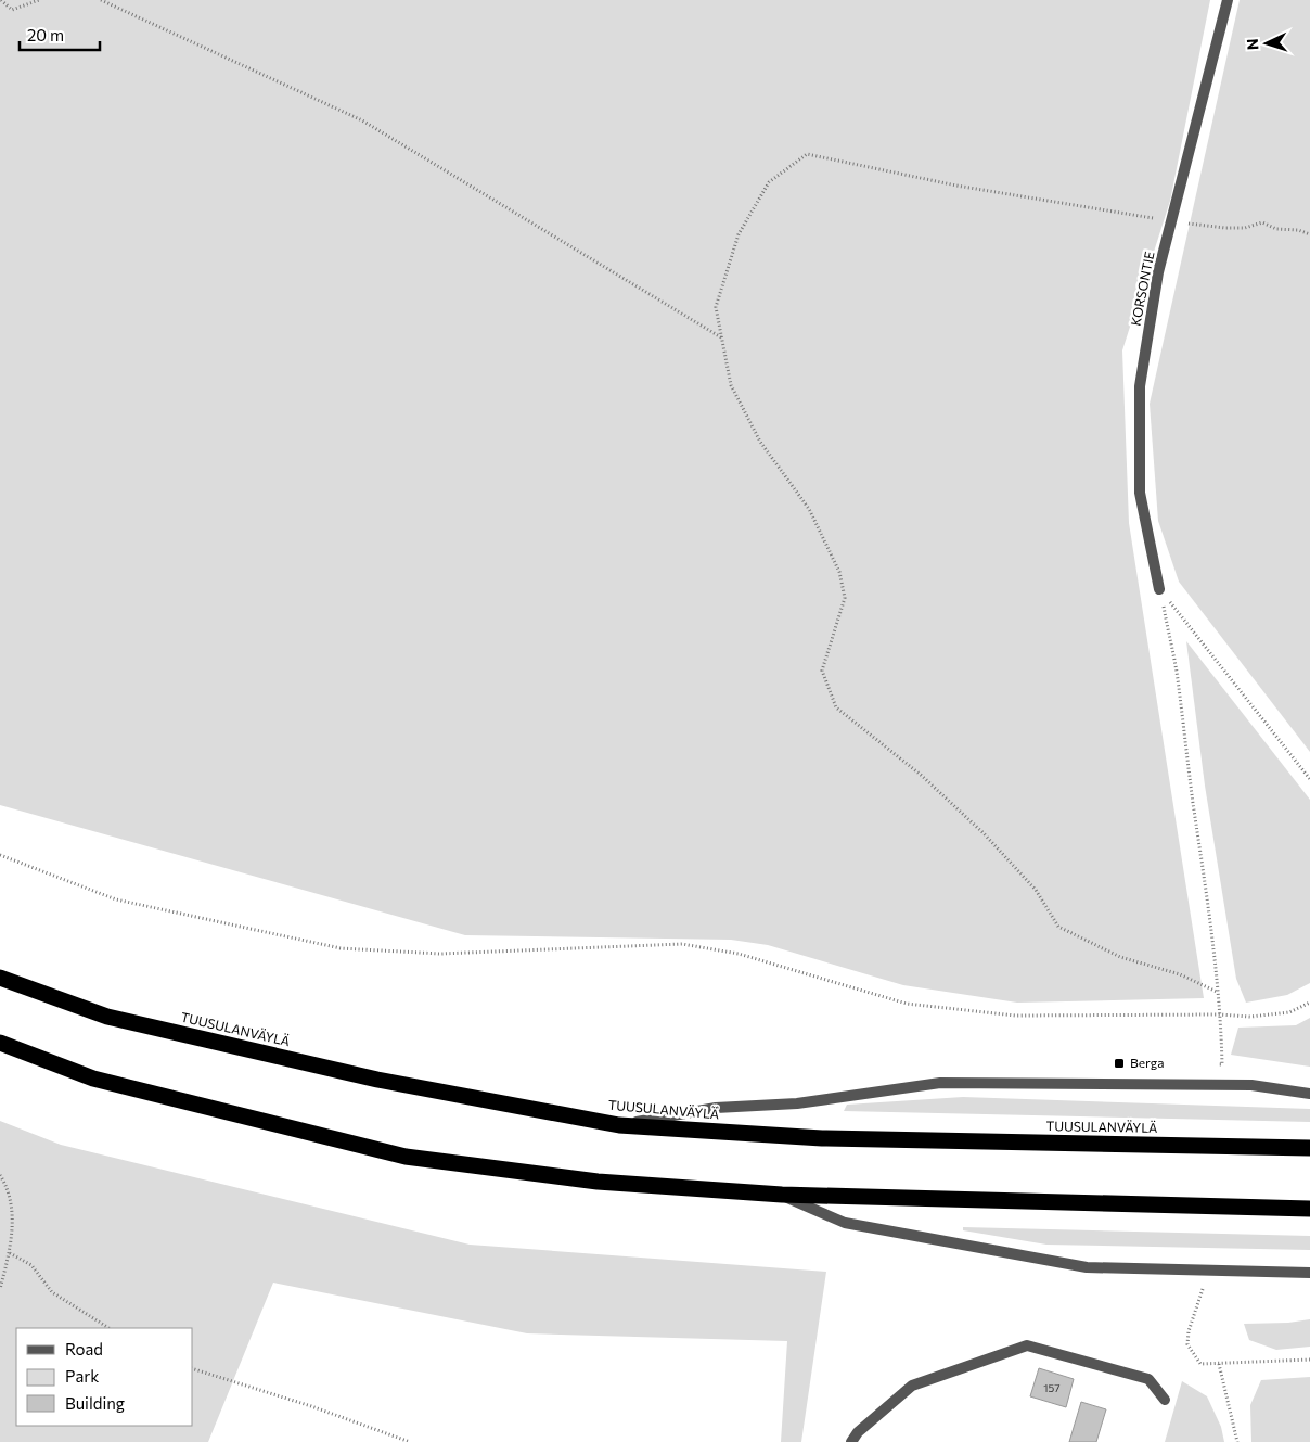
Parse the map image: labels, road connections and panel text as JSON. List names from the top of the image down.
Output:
{
  "streets": {
    "highway": ["TUUSULANVÄYLÄ"],
    "street": ["KORSONTIE"]
  },
  "places": {
    "transit": ["Berga"]
  },
  "house_numbers": ["157"],
  "legend": ["Road", "Park", "Building"],
  "scale_bar": "20 m",
  "north": "left"
}
